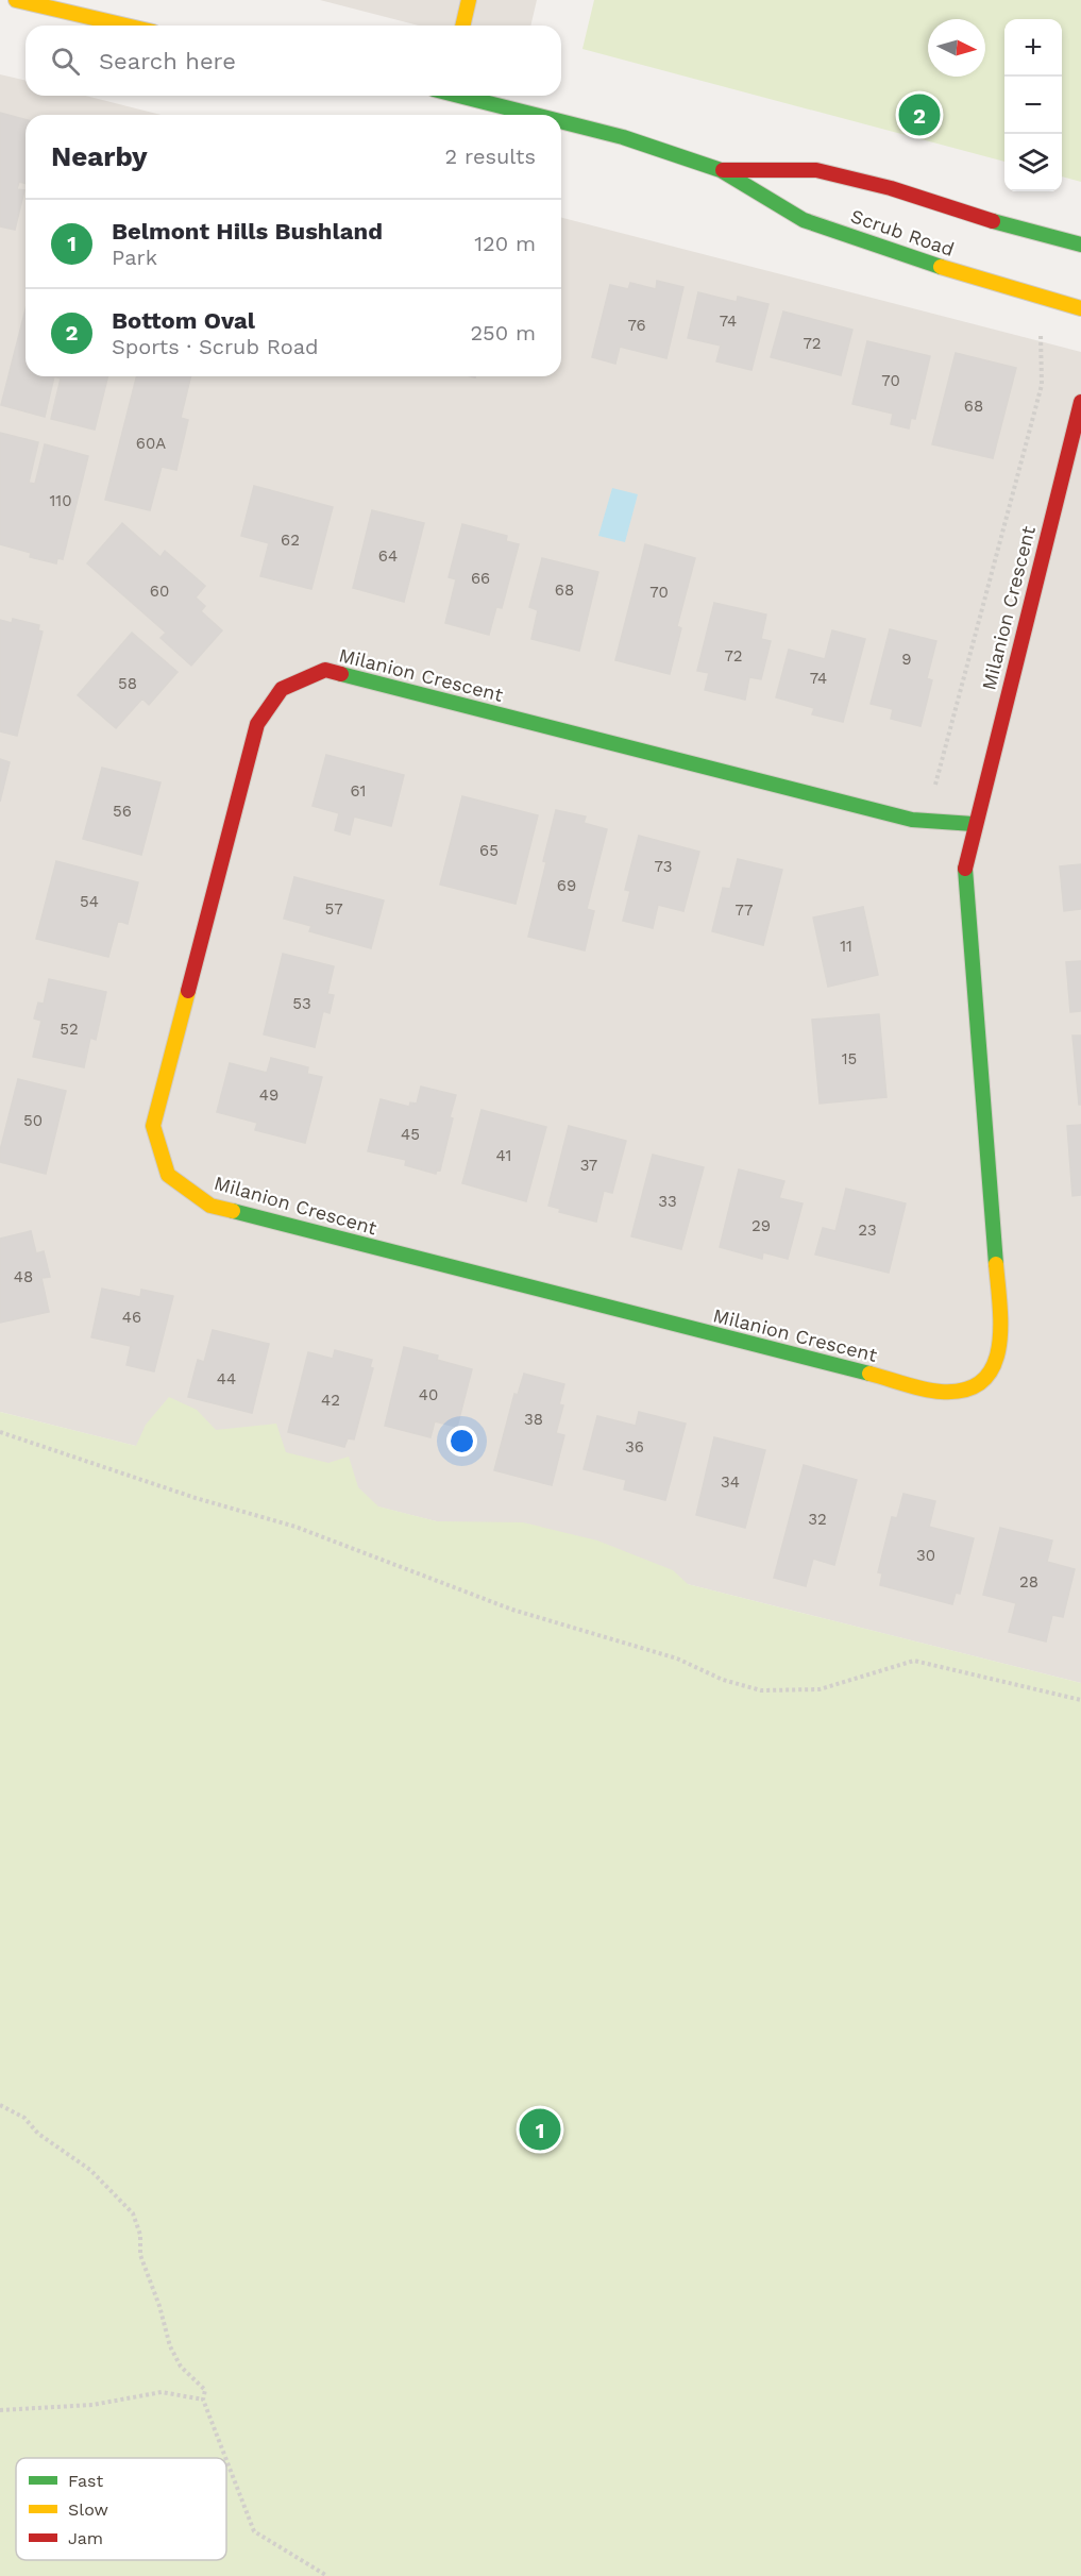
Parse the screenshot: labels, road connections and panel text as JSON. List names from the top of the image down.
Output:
{
  "streets": {
    "street": ["Scrub Road", "Milanion Crescent"]
  },
  "house_numbers": [
    "74",
    "76",
    "72",
    "70",
    "68",
    "60A",
    "110",
    "62",
    "64",
    "66",
    "68",
    "60",
    "70",
    "72",
    "9",
    "74",
    "58",
    "61",
    "56",
    "65",
    "73",
    "69",
    "54",
    "57",
    "77",
    "11",
    "53",
    "52",
    "15",
    "49",
    "50",
    "45",
    "41",
    "37",
    "33",
    "29",
    "23",
    "48",
    "46",
    "44",
    "40",
    "42",
    "38",
    "36",
    "34",
    "32",
    "30",
    "28"
  ],
  "legend": ["Fast", "Slow", "Jam"],
  "north": "right",
  "page": {
    "map_buttons": ["+", "−"],
    "search": "Search here",
    "pins": ["2", "1"],
    "heading": ["Nearby", "2 results"],
    "list": [
      {
        "mark": "1",
        "name": "Belmont Hills Bushland",
        "note": "Park",
        "value": "120 m"
      },
      {
        "mark": "2",
        "name": "Bottom Oval",
        "note": "Sports · Scrub Road",
        "value": "250 m"
      }
    ]
  }
}
